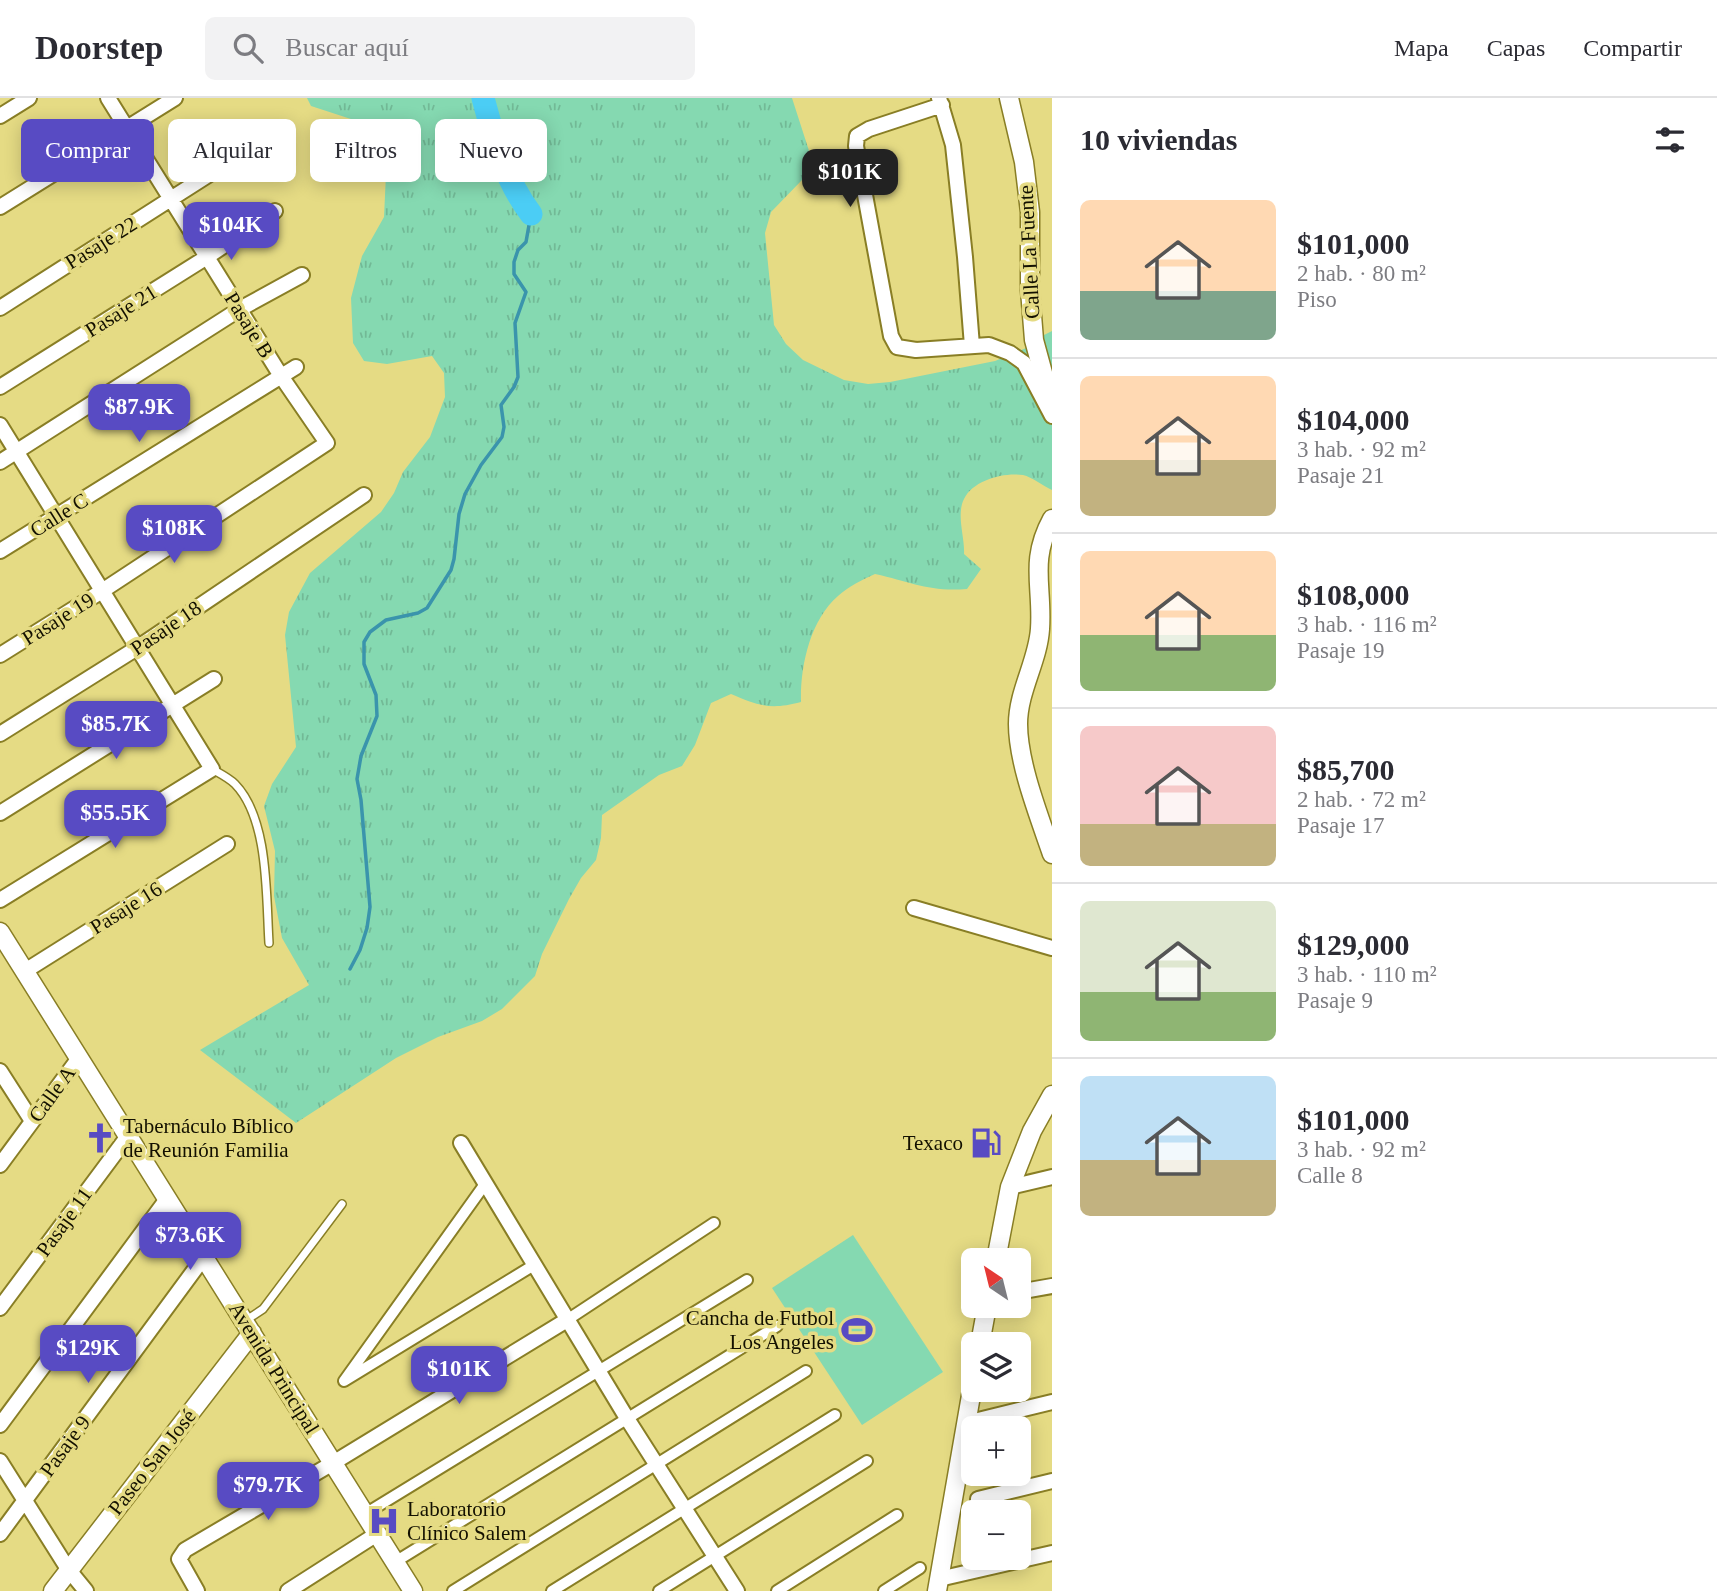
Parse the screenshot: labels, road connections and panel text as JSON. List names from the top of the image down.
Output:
{
  "streets": {
    "street": [
      "Pasaje 22",
      "Calle La Fuente",
      "Pasaje 21",
      "Pasaje B",
      "Calle C",
      "Pasaje 19",
      "Pasaje 18",
      "Pasaje 16",
      "Calle A",
      "Pasaje 11",
      "Avenida Principal",
      "Pasaje 9",
      "Paseo San José"
    ]
  },
  "crossings": [
    ["Pasaje 22", "Pasaje B"],
    ["Pasaje 21", "Pasaje B"],
    ["Pasaje B", "Calle C"],
    ["Pasaje B", "Pasaje 19"],
    ["Pasaje 16", "Avenida Principal"],
    ["Calle A", "Avenida Principal"],
    ["Pasaje 11", "Avenida Principal"],
    ["Avenida Principal", "Pasaje 9"],
    ["Avenida Principal", "Paseo San José"]
  ],
  "places": {
    "church": ["Tabernáculo Bíblico de Reunión Familia"],
    "fuel station": ["Texaco"],
    "sports": ["Cancha de Futbol Los Angeles"],
    "hospital": ["Laboratorio Clínico Salem"]
  },
  "north": "top left",
  "page": {
    "header": "Doorstep",
    "search": "Buscar aquí",
    "nav": ["Mapa", "Capas", "Compartir"],
    "heading": "10 viviendas",
    "chip": [
      "Comprar",
      "Alquilar",
      "Filtros",
      "Nuevo"
    ],
    "price": [
      "$101K",
      "$104K",
      "$87.9K",
      "$108K",
      "$85.7K",
      "$55.5K",
      "$73.6K",
      "$129K",
      "$101K",
      "$79.7K"
    ],
    "list": [
      {
        "name": "$101,000",
        "note": "2 hab. · 80 m² · Piso"
      },
      {
        "name": "$104,000",
        "note": "3 hab. · 92 m² · Pasaje 21"
      },
      {
        "name": "$108,000",
        "note": "3 hab. · 116 m² · Pasaje 19"
      },
      {
        "name": "$85,700",
        "note": "2 hab. · 72 m² · Pasaje 17"
      },
      {
        "name": "$129,000",
        "note": "3 hab. · 110 m² · Pasaje 9"
      },
      {
        "name": "$101,000",
        "note": "3 hab. · 92 m² · Calle 8"
      }
    ],
    "map_buttons": ["+", "−"]
  }
}
